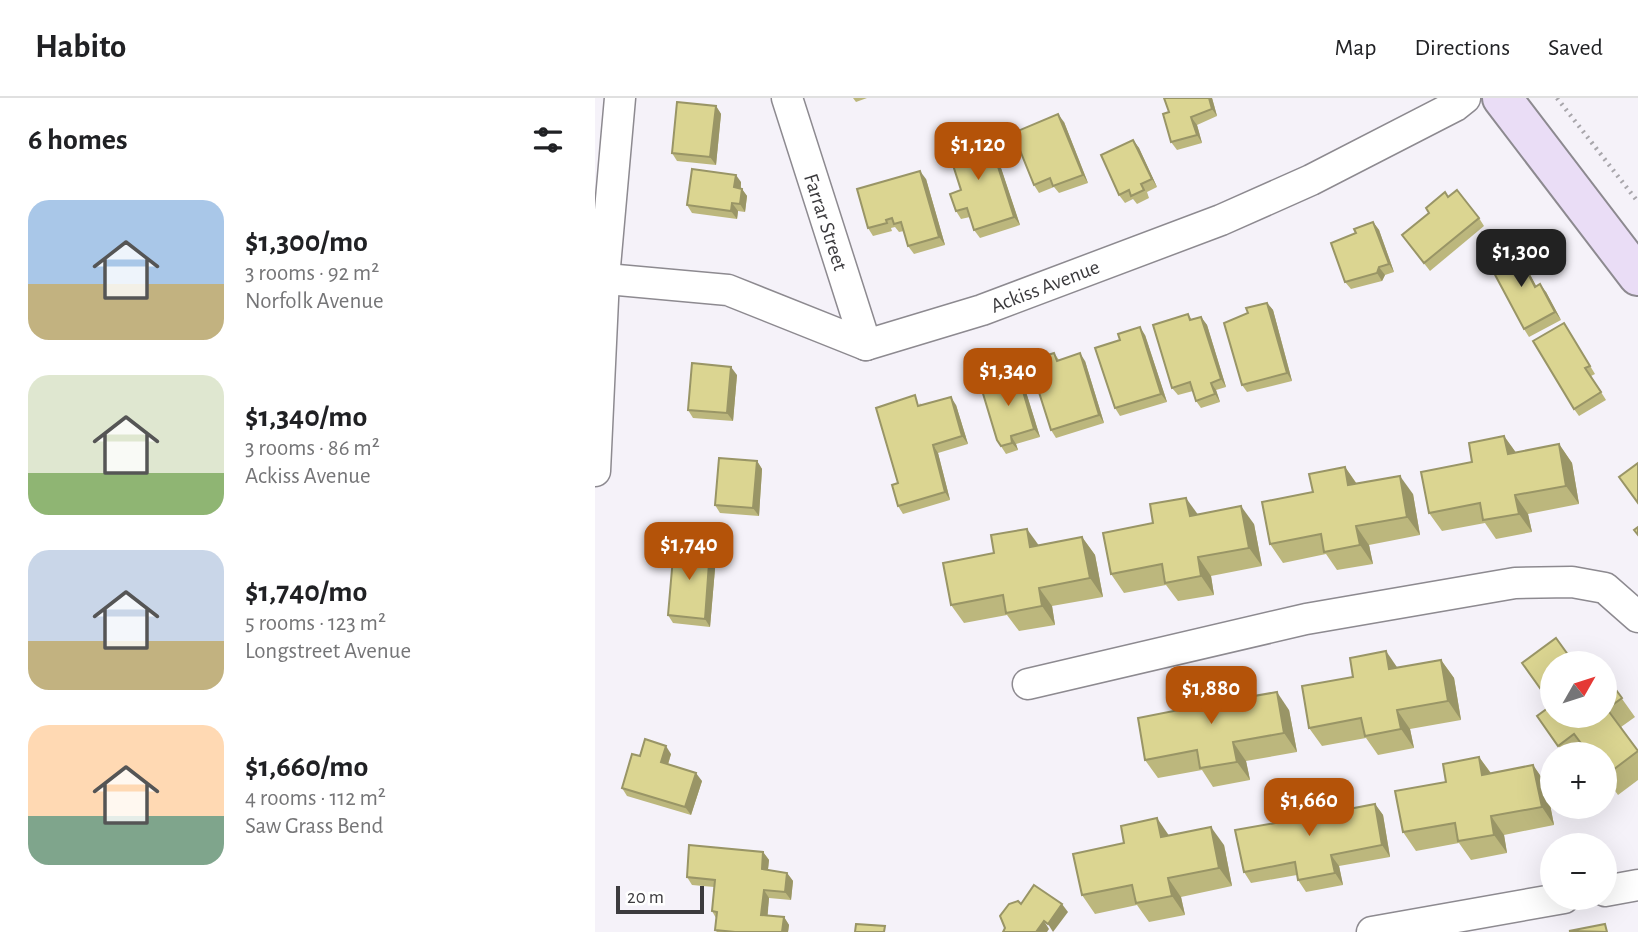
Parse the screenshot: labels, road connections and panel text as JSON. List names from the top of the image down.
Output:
{
  "streets": {
    "street": ["Farrar Street", "Ackiss Avenue"]
  },
  "crossings": [
    ["Farrar Street", "Ackiss Avenue"]
  ],
  "scale_bar": "20 m",
  "north": "top right",
  "page": {
    "header": "Habito",
    "nav": ["Map", "Directions", "Saved"],
    "heading": "6 homes",
    "price": [
      "$1,120",
      "$1,300",
      "$1,340",
      "$1,740",
      "$1,880",
      "$1,660"
    ],
    "list": [
      {
        "name": "$1,300/mo",
        "note": "3 rooms · 92 m² · Norfolk Avenue"
      },
      {
        "name": "$1,340/mo",
        "note": "3 rooms · 86 m² · Ackiss Avenue"
      },
      {
        "name": "$1,740/mo",
        "note": "5 rooms · 123 m² · Longstreet Avenue"
      },
      {
        "name": "$1,660/mo",
        "note": "4 rooms · 112 m² · Saw Grass Bend"
      }
    ],
    "map_buttons": ["+", "−"],
    "scale": "20 m"
  }
}
